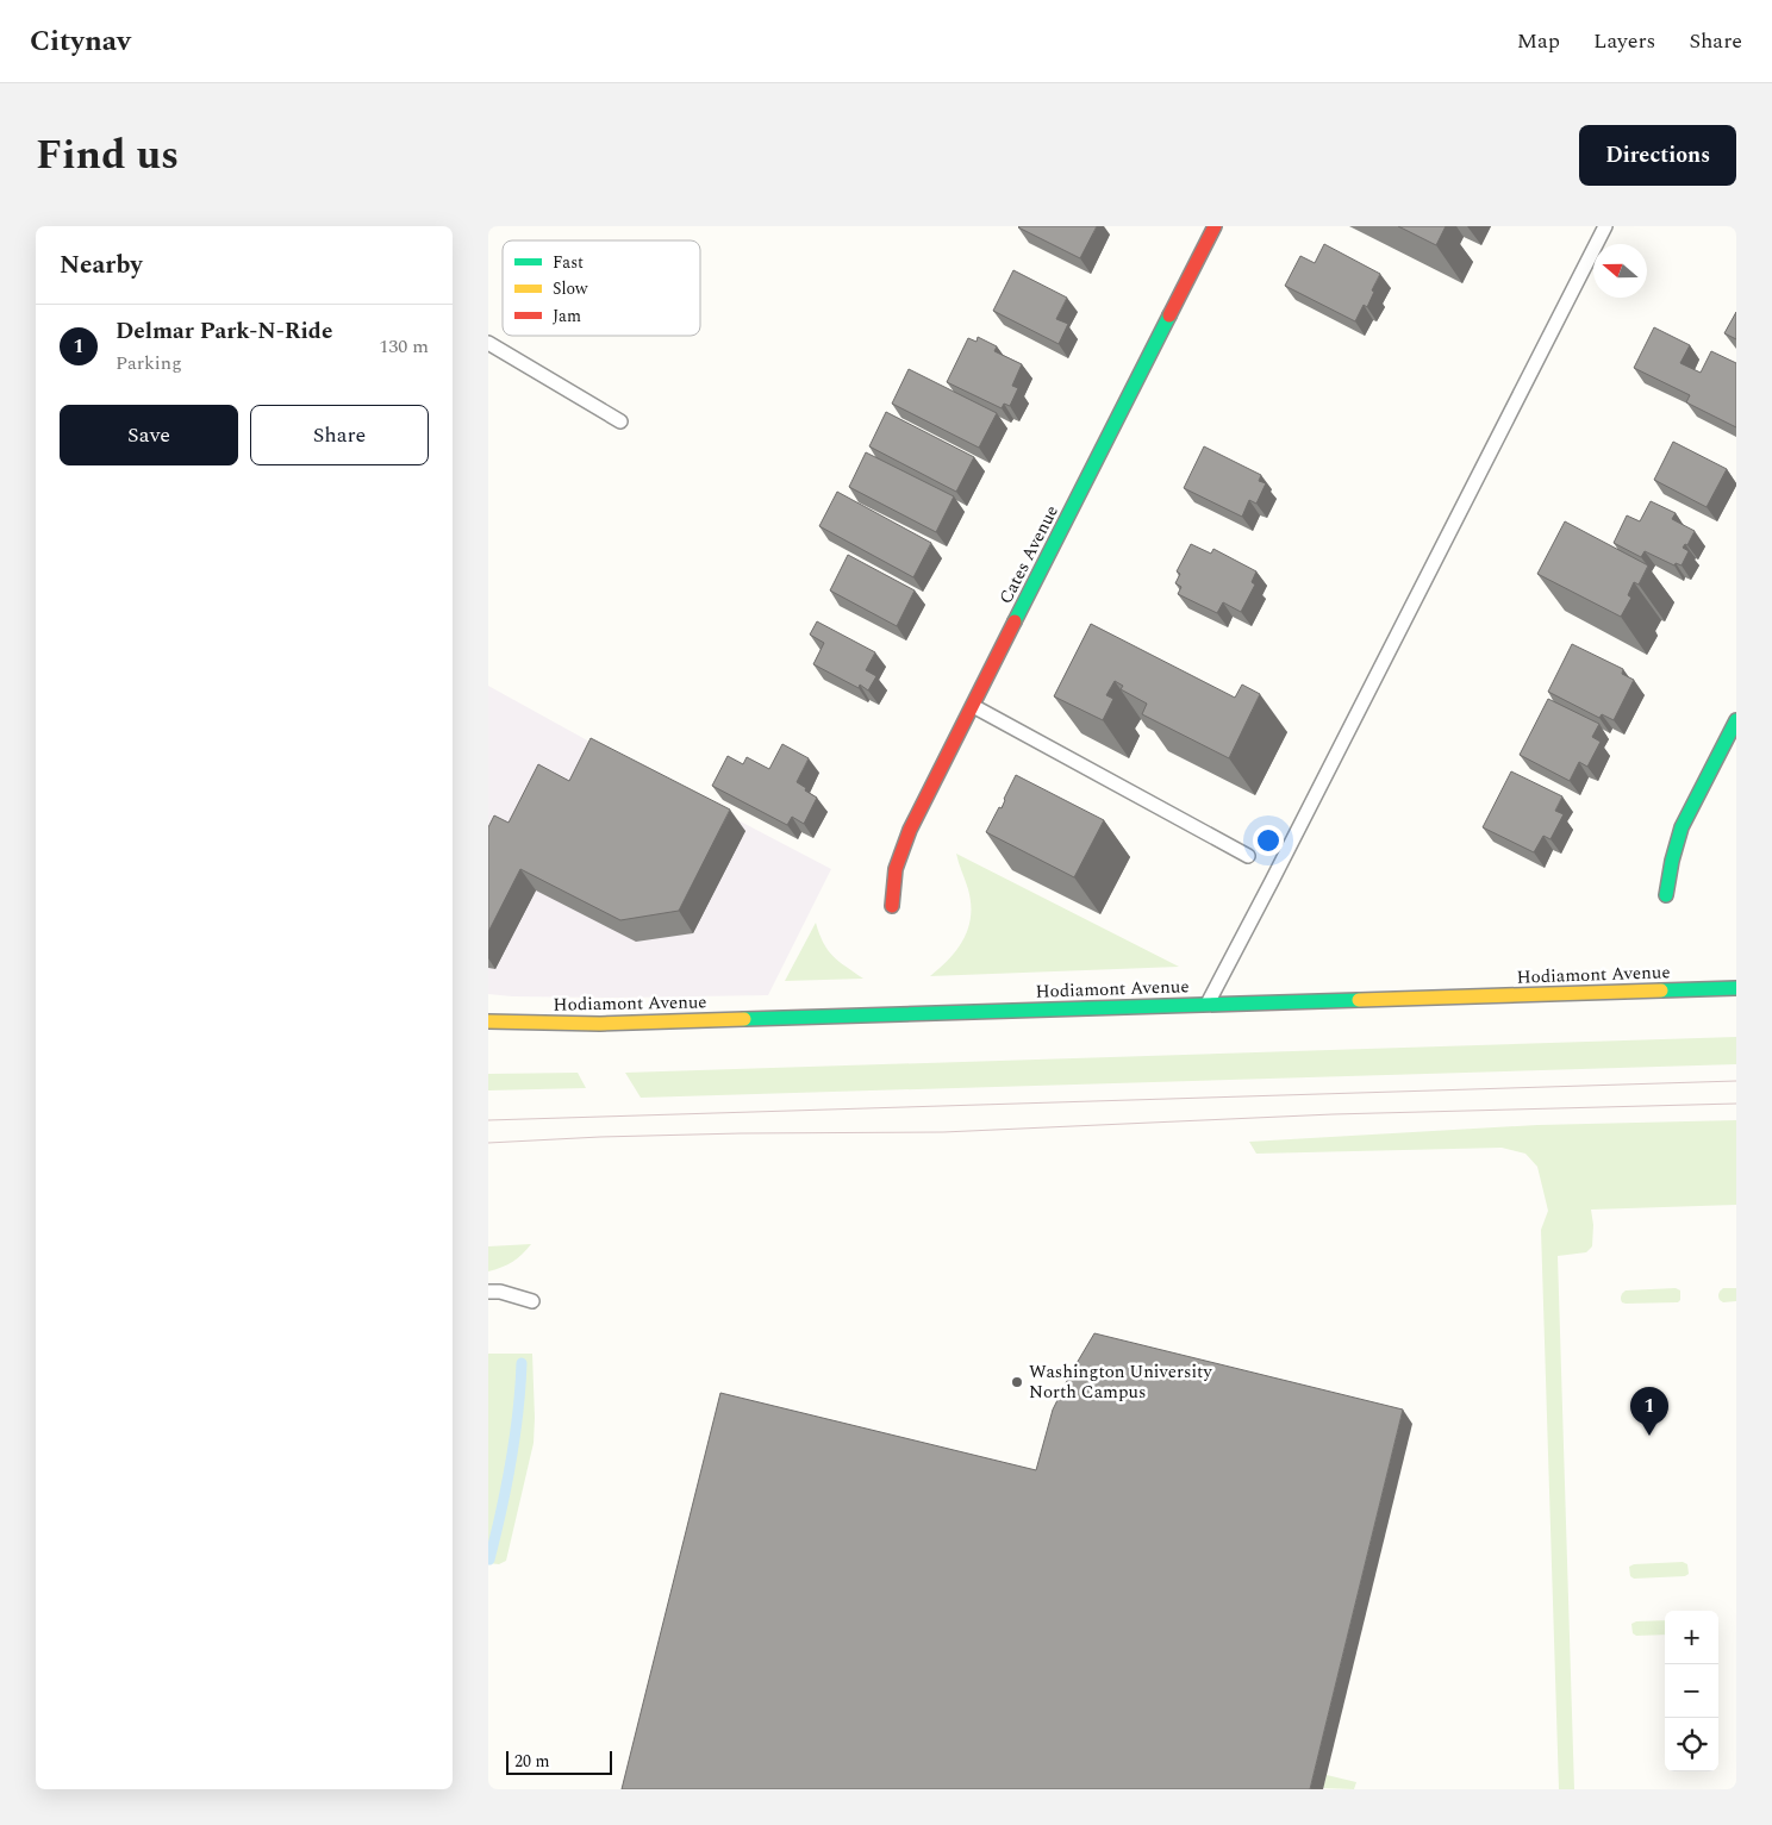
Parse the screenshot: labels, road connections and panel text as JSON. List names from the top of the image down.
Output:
{
  "streets": {
    "street": ["Cates Avenue", "Hodiamont Avenue"]
  },
  "places": ["Washington University North Campus"],
  "legend": ["Fast", "Slow", "Jam"],
  "scale_bar": "20 m",
  "north": "left",
  "page": {
    "header": "Citynav",
    "nav": ["Map", "Layers", "Share"],
    "title": "Find us",
    "buttons": [
      "Directions",
      ["Save", "Share"]
    ],
    "heading": "Nearby",
    "list": [
      {
        "mark": "1",
        "name": "Delmar Park-N-Ride",
        "note": "Parking",
        "value": "130 m"
      }
    ],
    "pins": "1",
    "map_buttons": ["+", "−"],
    "scale": "20 m"
  }
}
